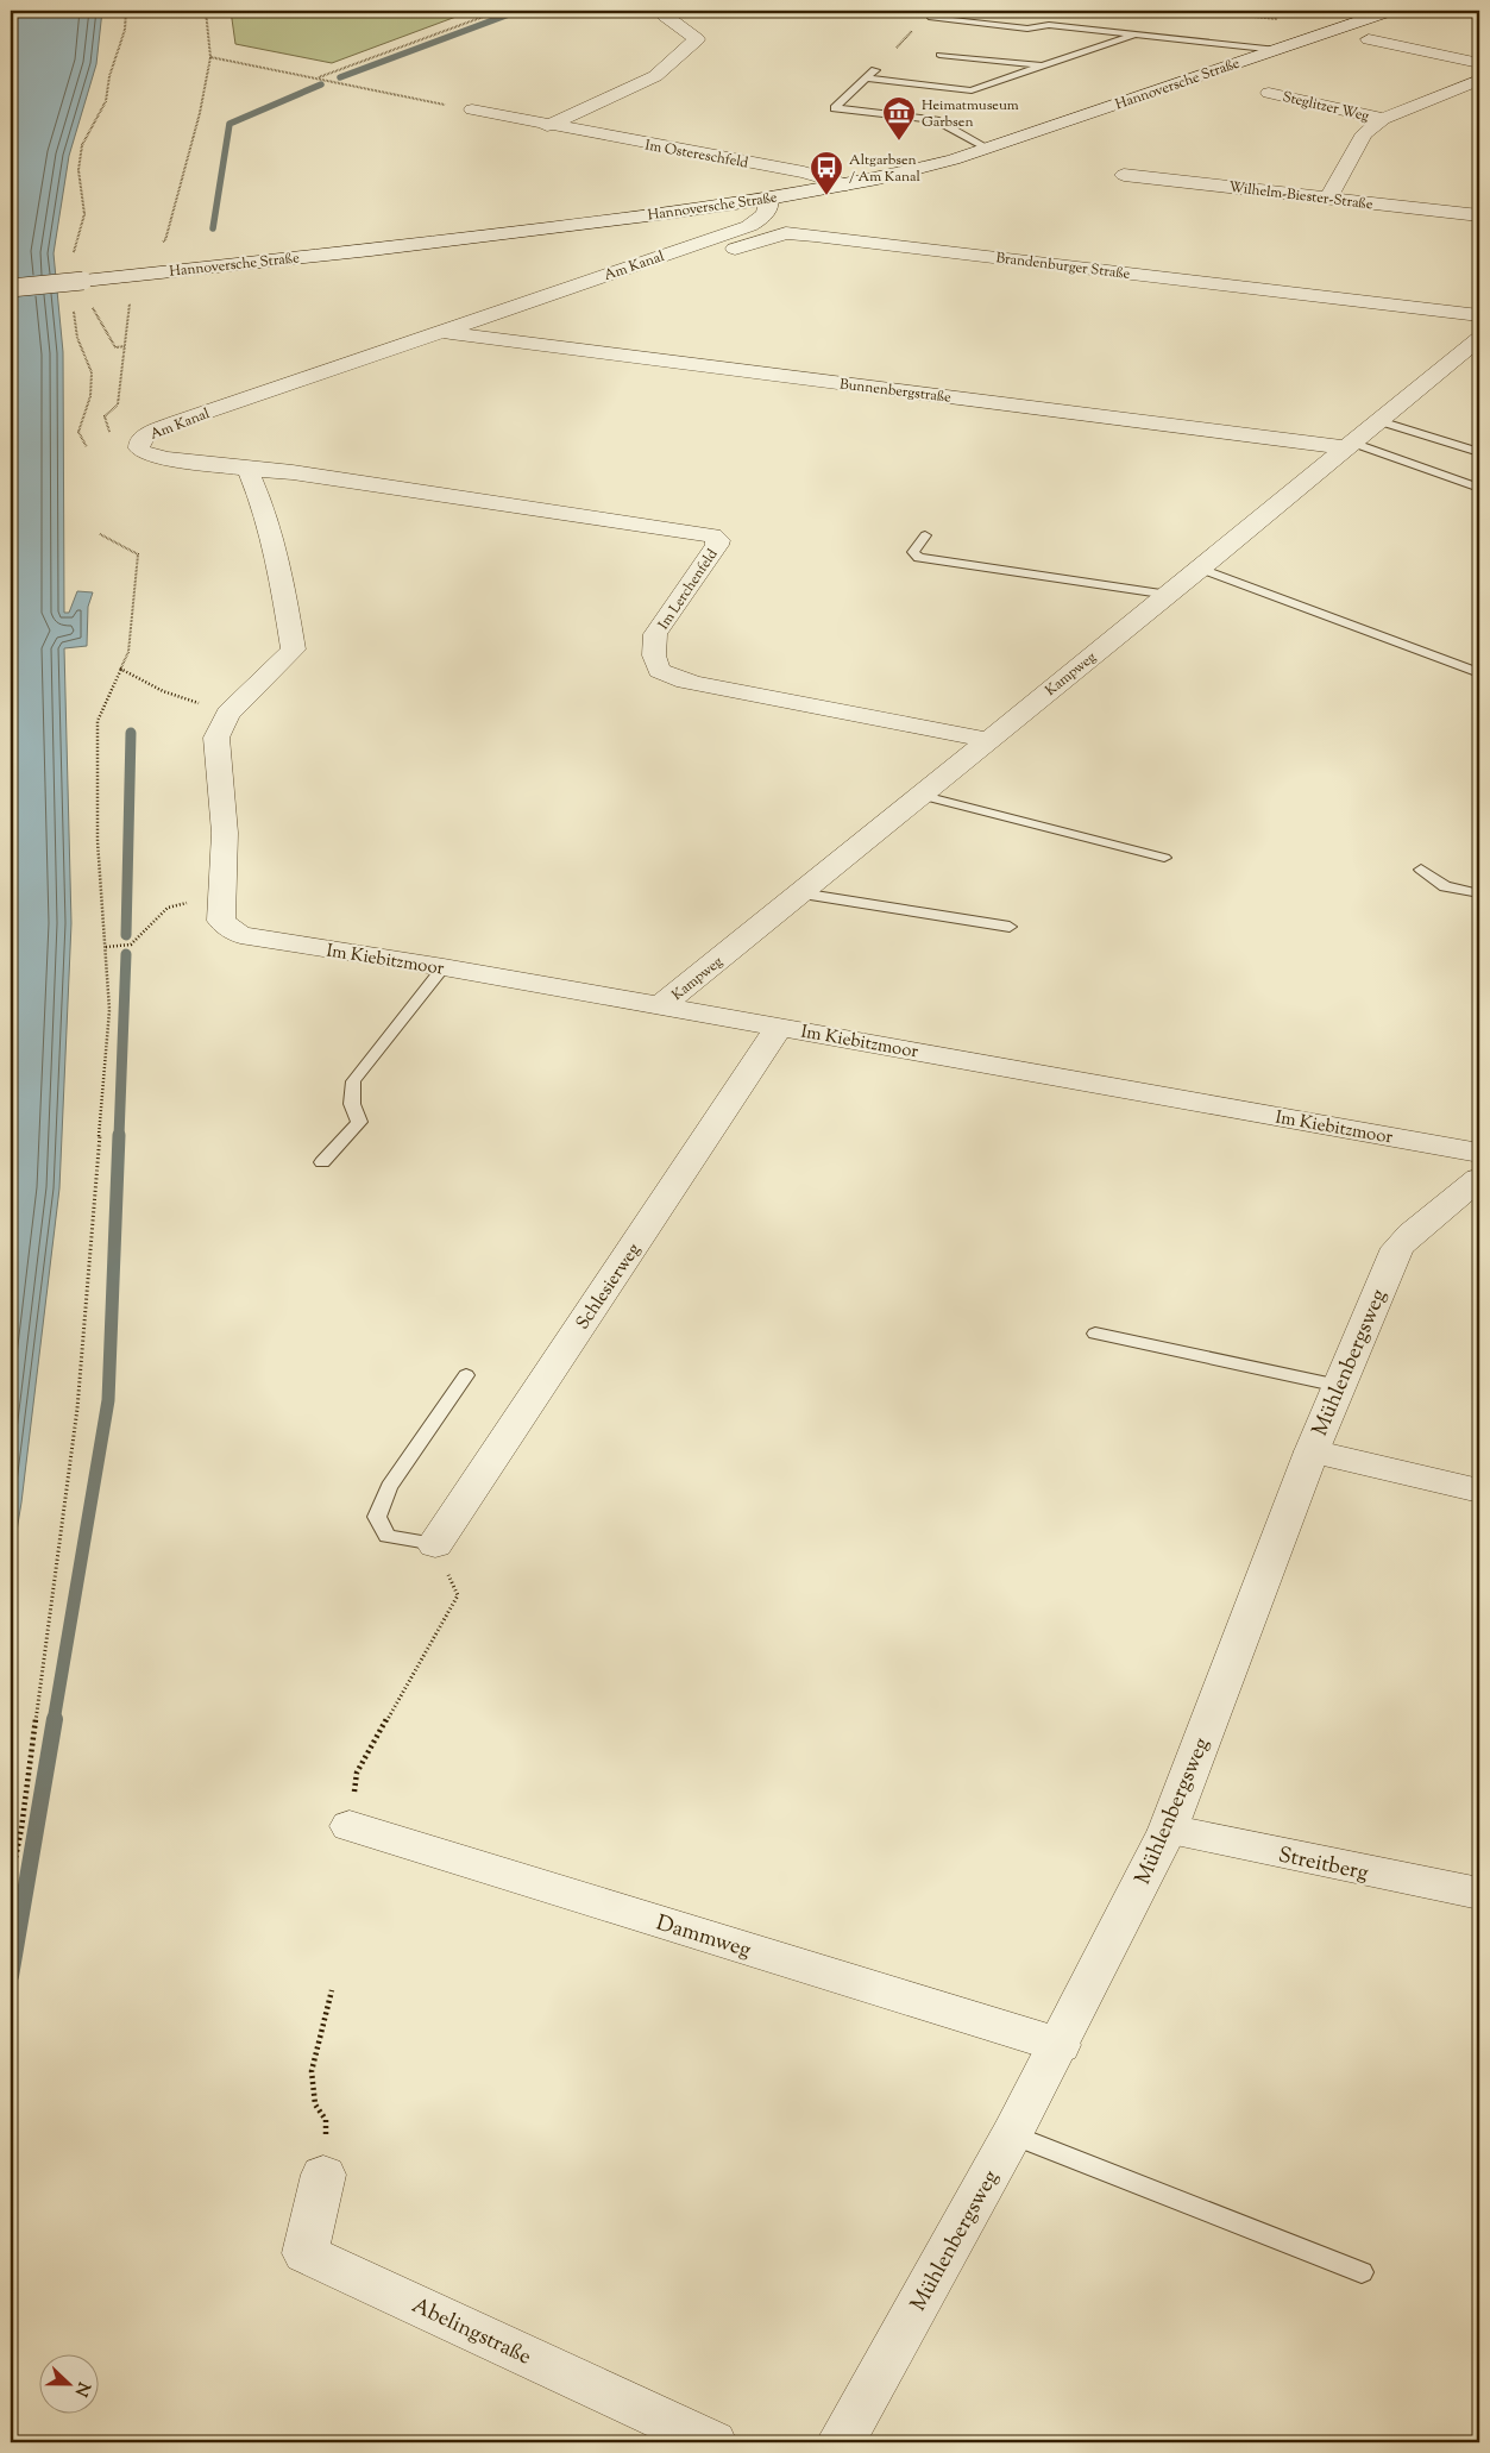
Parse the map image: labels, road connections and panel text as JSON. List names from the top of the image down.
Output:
{
  "streets": {
    "street": [
      "Hannoversche Straße",
      "Steglitzer Weg",
      "Im Ostereschfeld",
      "Wilhelm-Biester-Straße",
      "Am Kanal",
      "Brandenburger Straße",
      "Bunnenbergstraße",
      "Im Lerchenfeld",
      "Kampweg",
      "Im Kiebitzmoor",
      "Schlesierweg",
      "Mühlenbergsweg",
      "Streitberg",
      "Dammweg",
      "Abelingstraße"
    ]
  },
  "crossings": [
    ["Hannoversche Straße", "Im Ostereschfeld"],
    ["Hannoversche Straße", "Am Kanal"],
    ["Am Kanal", "Brandenburger Straße"],
    ["Am Kanal", "Bunnenbergstraße"],
    ["Am Kanal", "Im Lerchenfeld"],
    ["Bunnenbergstraße", "Kampweg"],
    ["Im Lerchenfeld", "Kampweg"],
    ["Kampweg", "Im Kiebitzmoor"],
    ["Im Kiebitzmoor", "Schlesierweg"],
    ["Mühlenbergsweg", "Streitberg"],
    ["Mühlenbergsweg", "Dammweg"]
  ],
  "places": {
    "museum": ["Heimatmuseum Garbsen"],
    "bus stop": ["Altgarbsen / Am Kanal"]
  },
  "north": "right"
}
